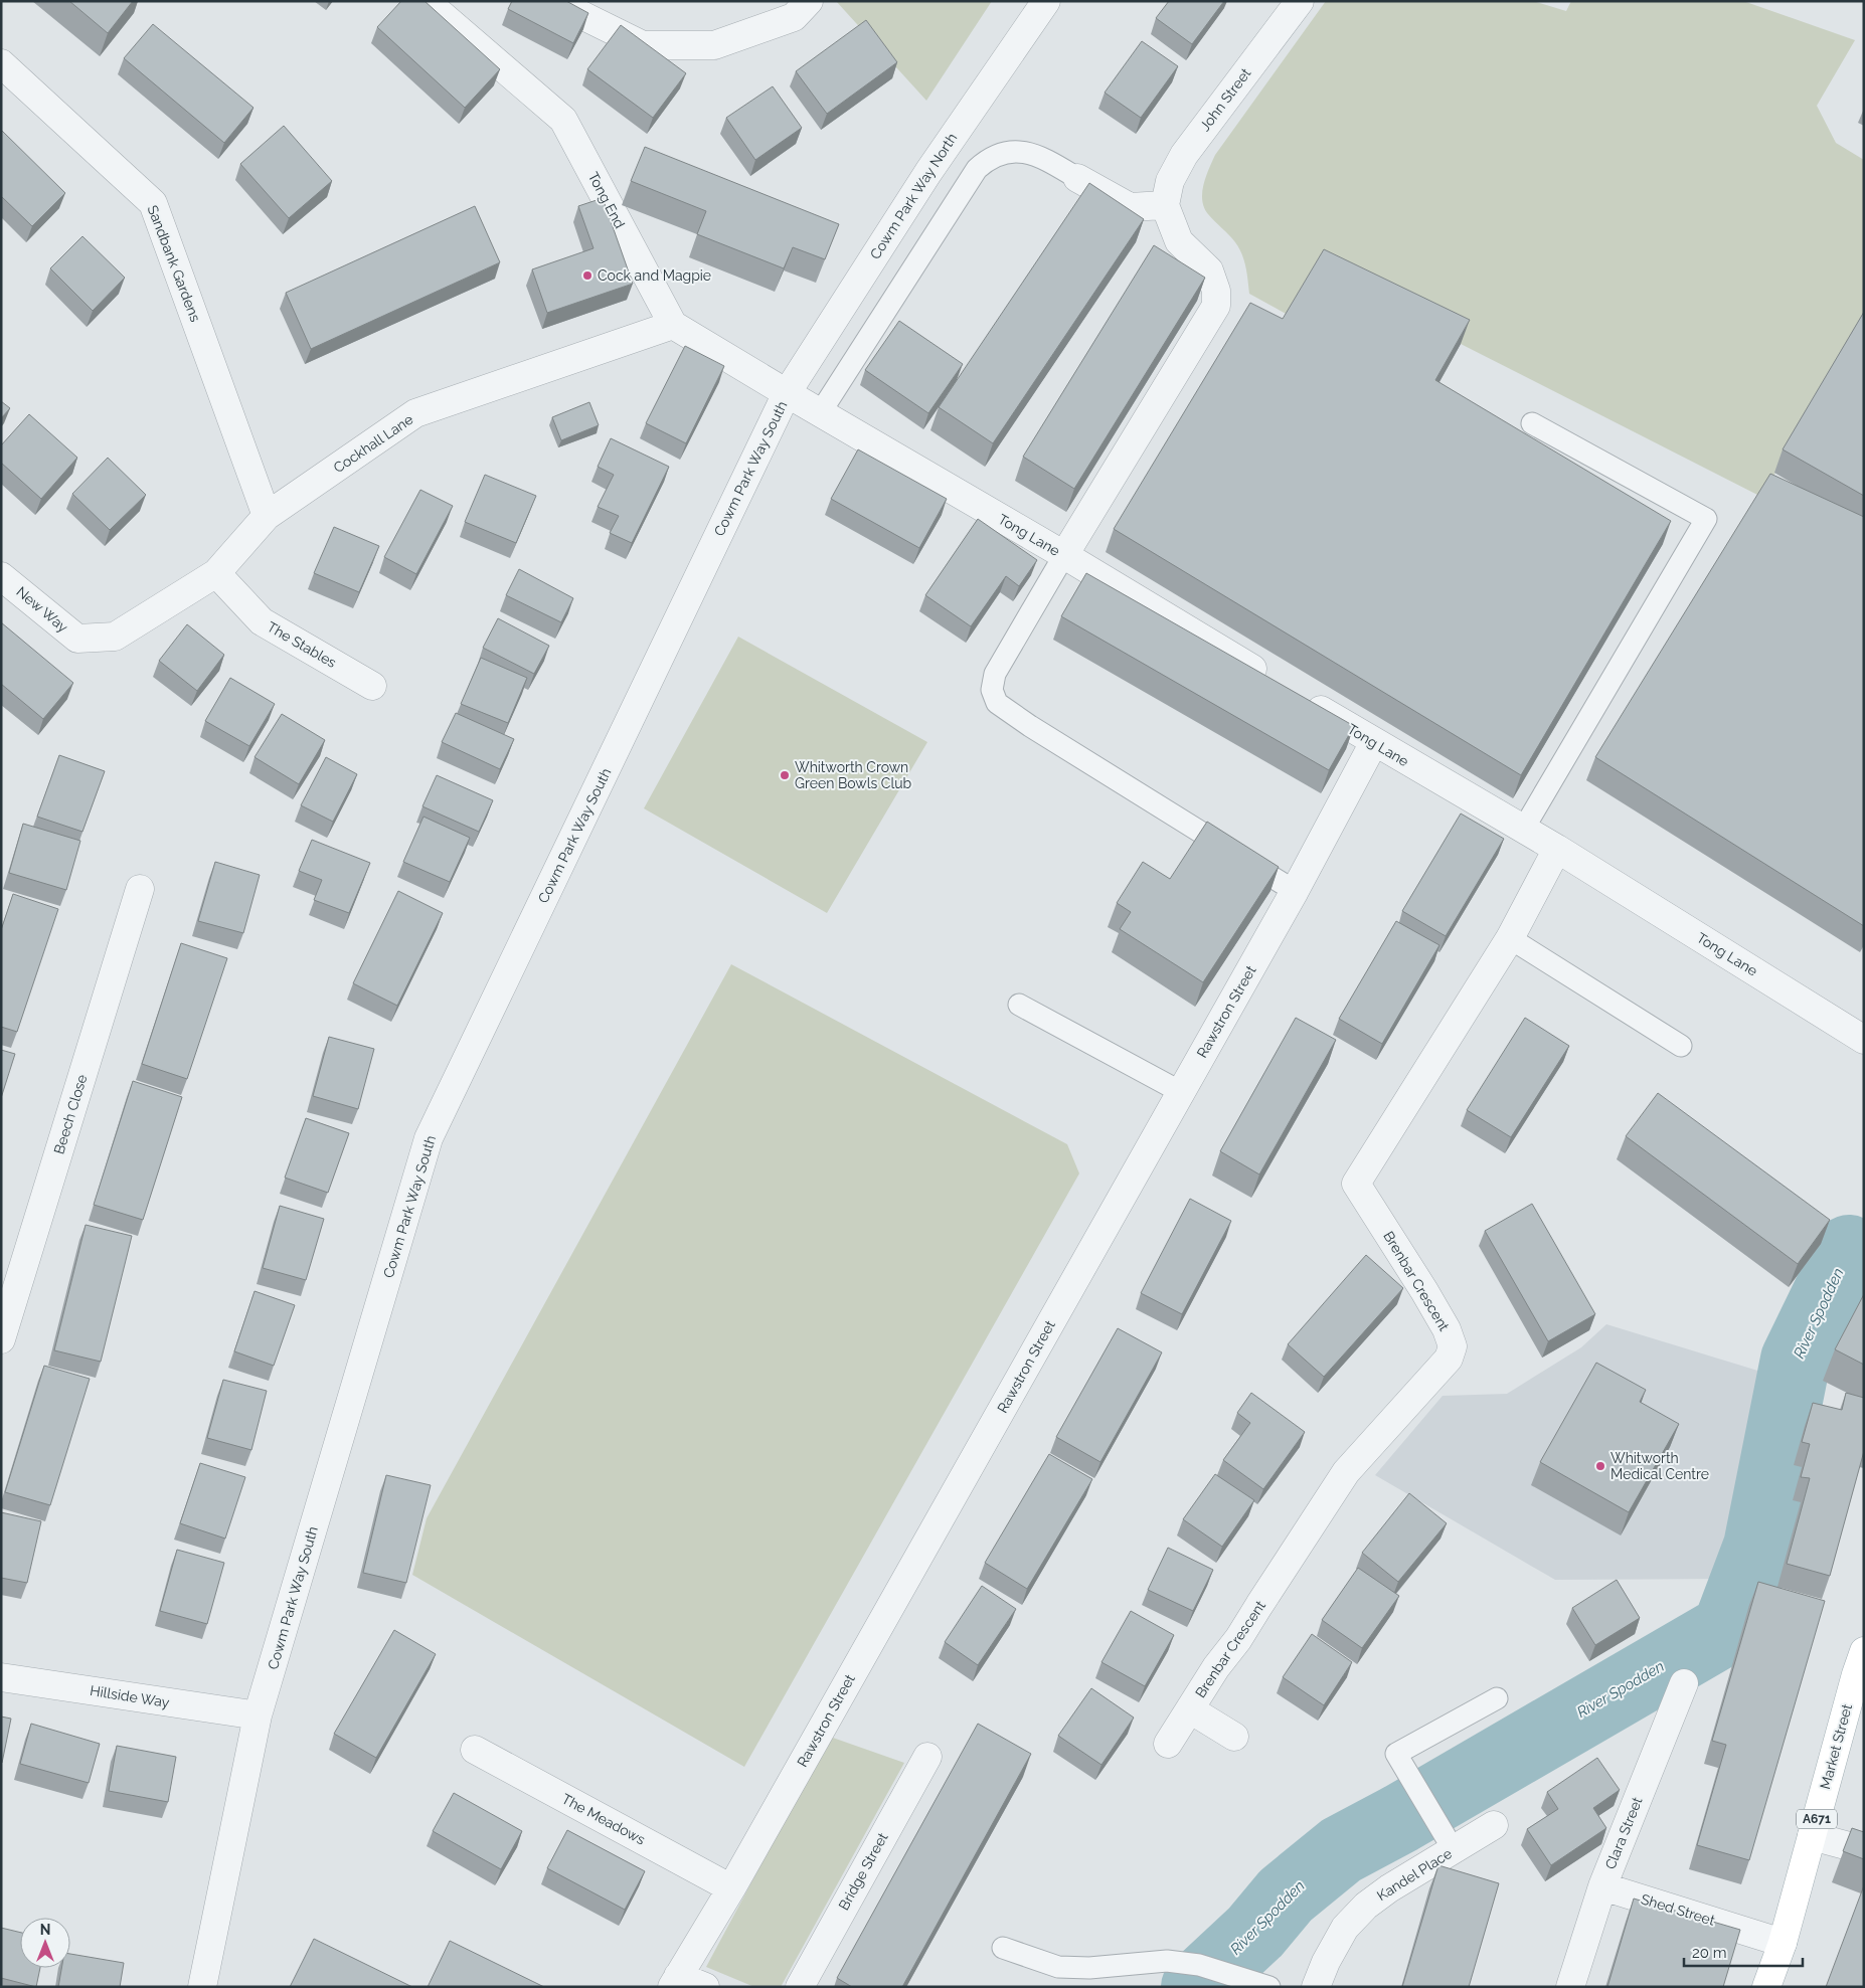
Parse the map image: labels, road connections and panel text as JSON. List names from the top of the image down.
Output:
{
  "streets": {
    "main road": ["Market Street", "A671"],
    "street": [
      "John Street",
      "Cowm Park Way North",
      "Tong End",
      "Sandbank Gardens",
      "Cockhall Lane",
      "Cowm Park Way South",
      "Tong Lane",
      "New Way",
      "The Stables",
      "Rawstron Street",
      "Beech Close",
      "Brenbar Crescent",
      "Hillside Way",
      "The Meadows",
      "Clara Street",
      "Bridge Street",
      "Kandel Place",
      "Shed Street"
    ]
  },
  "crossings": [
    ["Cowm Park Way North", "Cowm Park Way South"],
    ["Cowm Park Way North", "Tong Lane"],
    ["Tong End", "Cockhall Lane"],
    ["Sandbank Gardens", "Cockhall Lane"],
    ["Cockhall Lane", "New Way"],
    ["Cockhall Lane", "The Stables"],
    ["Cowm Park Way South", "Tong Lane"],
    ["Cowm Park Way South", "Hillside Way"],
    ["Tong Lane", "Rawstron Street"],
    ["Tong Lane", "Brenbar Crescent"],
    ["Rawstron Street", "The Meadows"],
    ["Market Street", "Shed Street"],
    ["Clara Street", "Shed Street"]
  ],
  "water": ["River Spodden"],
  "places": ["Cock and Magpie", "Whitworth Crown Green Bowls Club", "Whitworth Medical Centre"],
  "scale_bar": "20 m",
  "north": "top"
}
